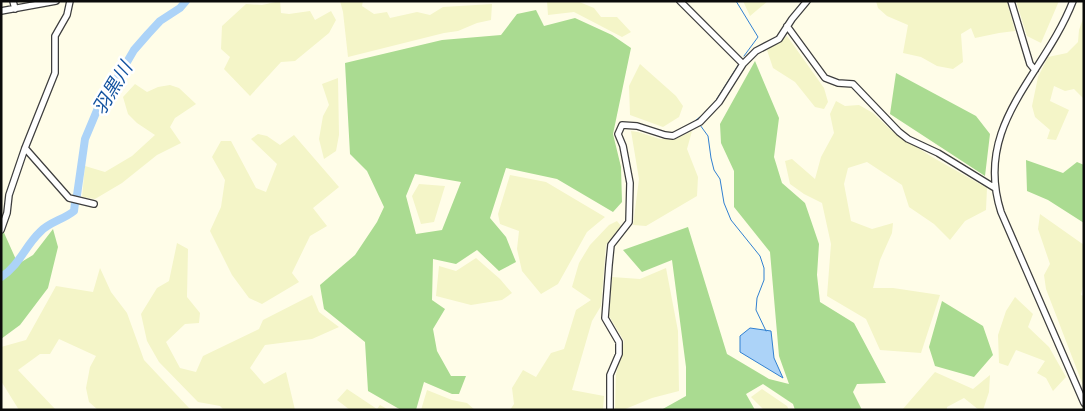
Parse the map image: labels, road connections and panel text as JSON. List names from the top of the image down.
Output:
{
  "water": ["羽黒川"]
}
